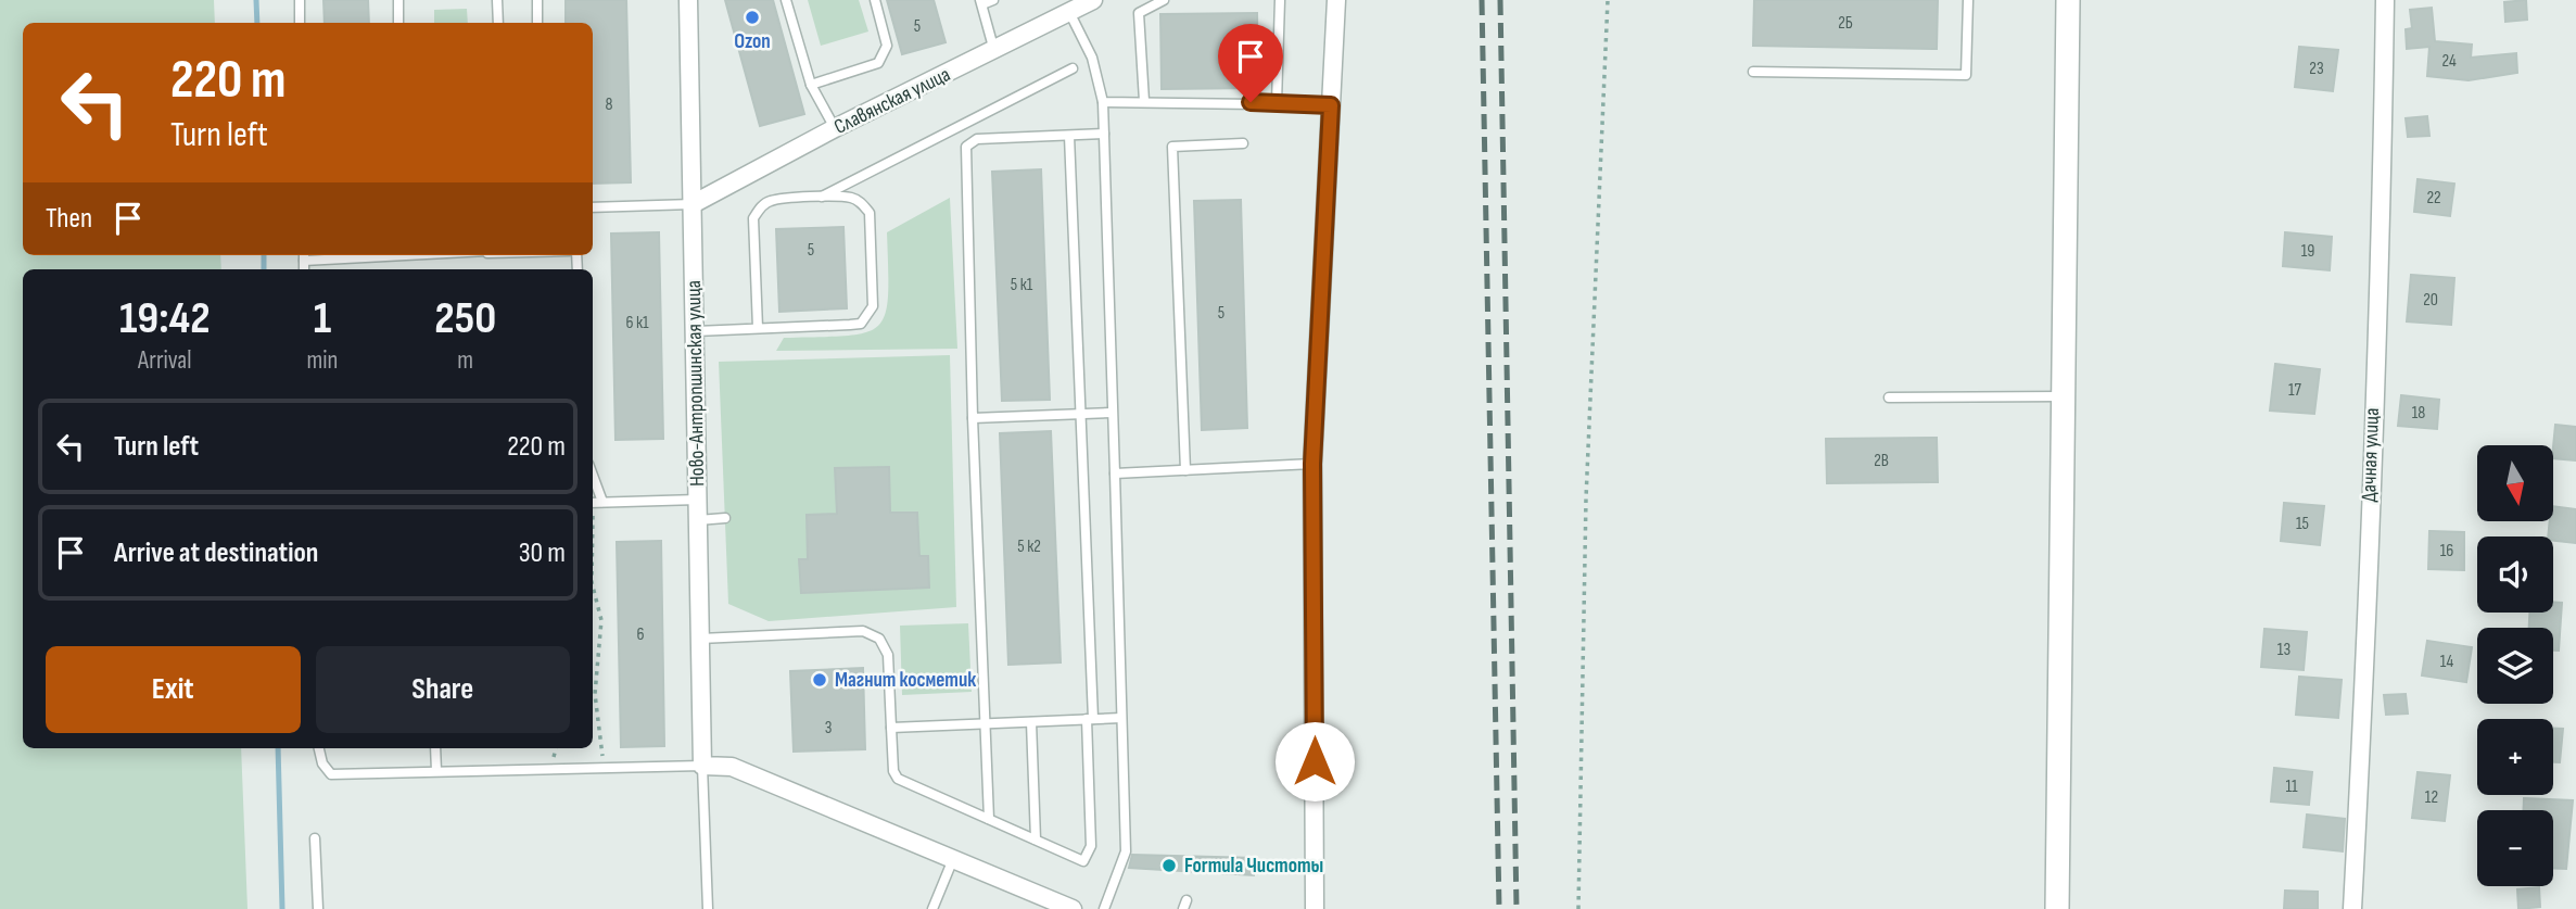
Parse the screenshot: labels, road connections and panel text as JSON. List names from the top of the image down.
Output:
{
  "streets": {
    "street": ["Славянская улица", "Ново-Антропшинская улица", "Дачная улица"]
  },
  "crossings": [
    ["Славянская улица", "Ново-Антропшинская улица"]
  ],
  "places": ["Ozon", "Магнит косметик", "Formula Чистоты"],
  "house_numbers": [
    "2Б",
    "5",
    "24",
    "23",
    "8",
    "22",
    "5",
    "19",
    "5 к1",
    "20",
    "5",
    "6 к1",
    "17",
    "18",
    "2В",
    "15",
    "5 к2",
    "16",
    "6",
    "13",
    "14",
    "3",
    "11",
    "12"
  ],
  "north": "bottom",
  "page": {
    "turn": ["220 m", "Turn left"],
    "then": "Then",
    "eta": [
      "19:42",
      "Arrival",
      "1",
      "min",
      "250",
      "m"
    ],
    "list": [
      {
        "name": "Turn left",
        "value": "220 m"
      },
      {
        "name": "Arrive at destination",
        "value": "30 m"
      }
    ],
    "map_buttons": ["+", "−"],
    "buttons": ["Exit", "Share"]
  }
}
